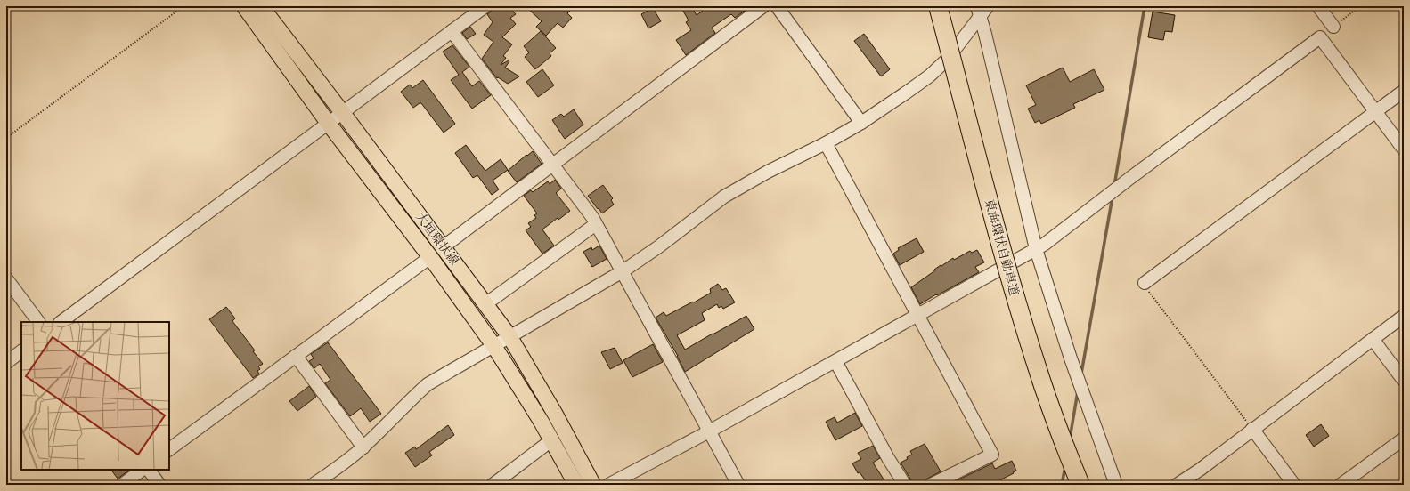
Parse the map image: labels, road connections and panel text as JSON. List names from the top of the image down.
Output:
{
  "streets": {
    "highway": ["東海環状自動車道"],
    "main road": ["大垣環状線"]
  }
}
